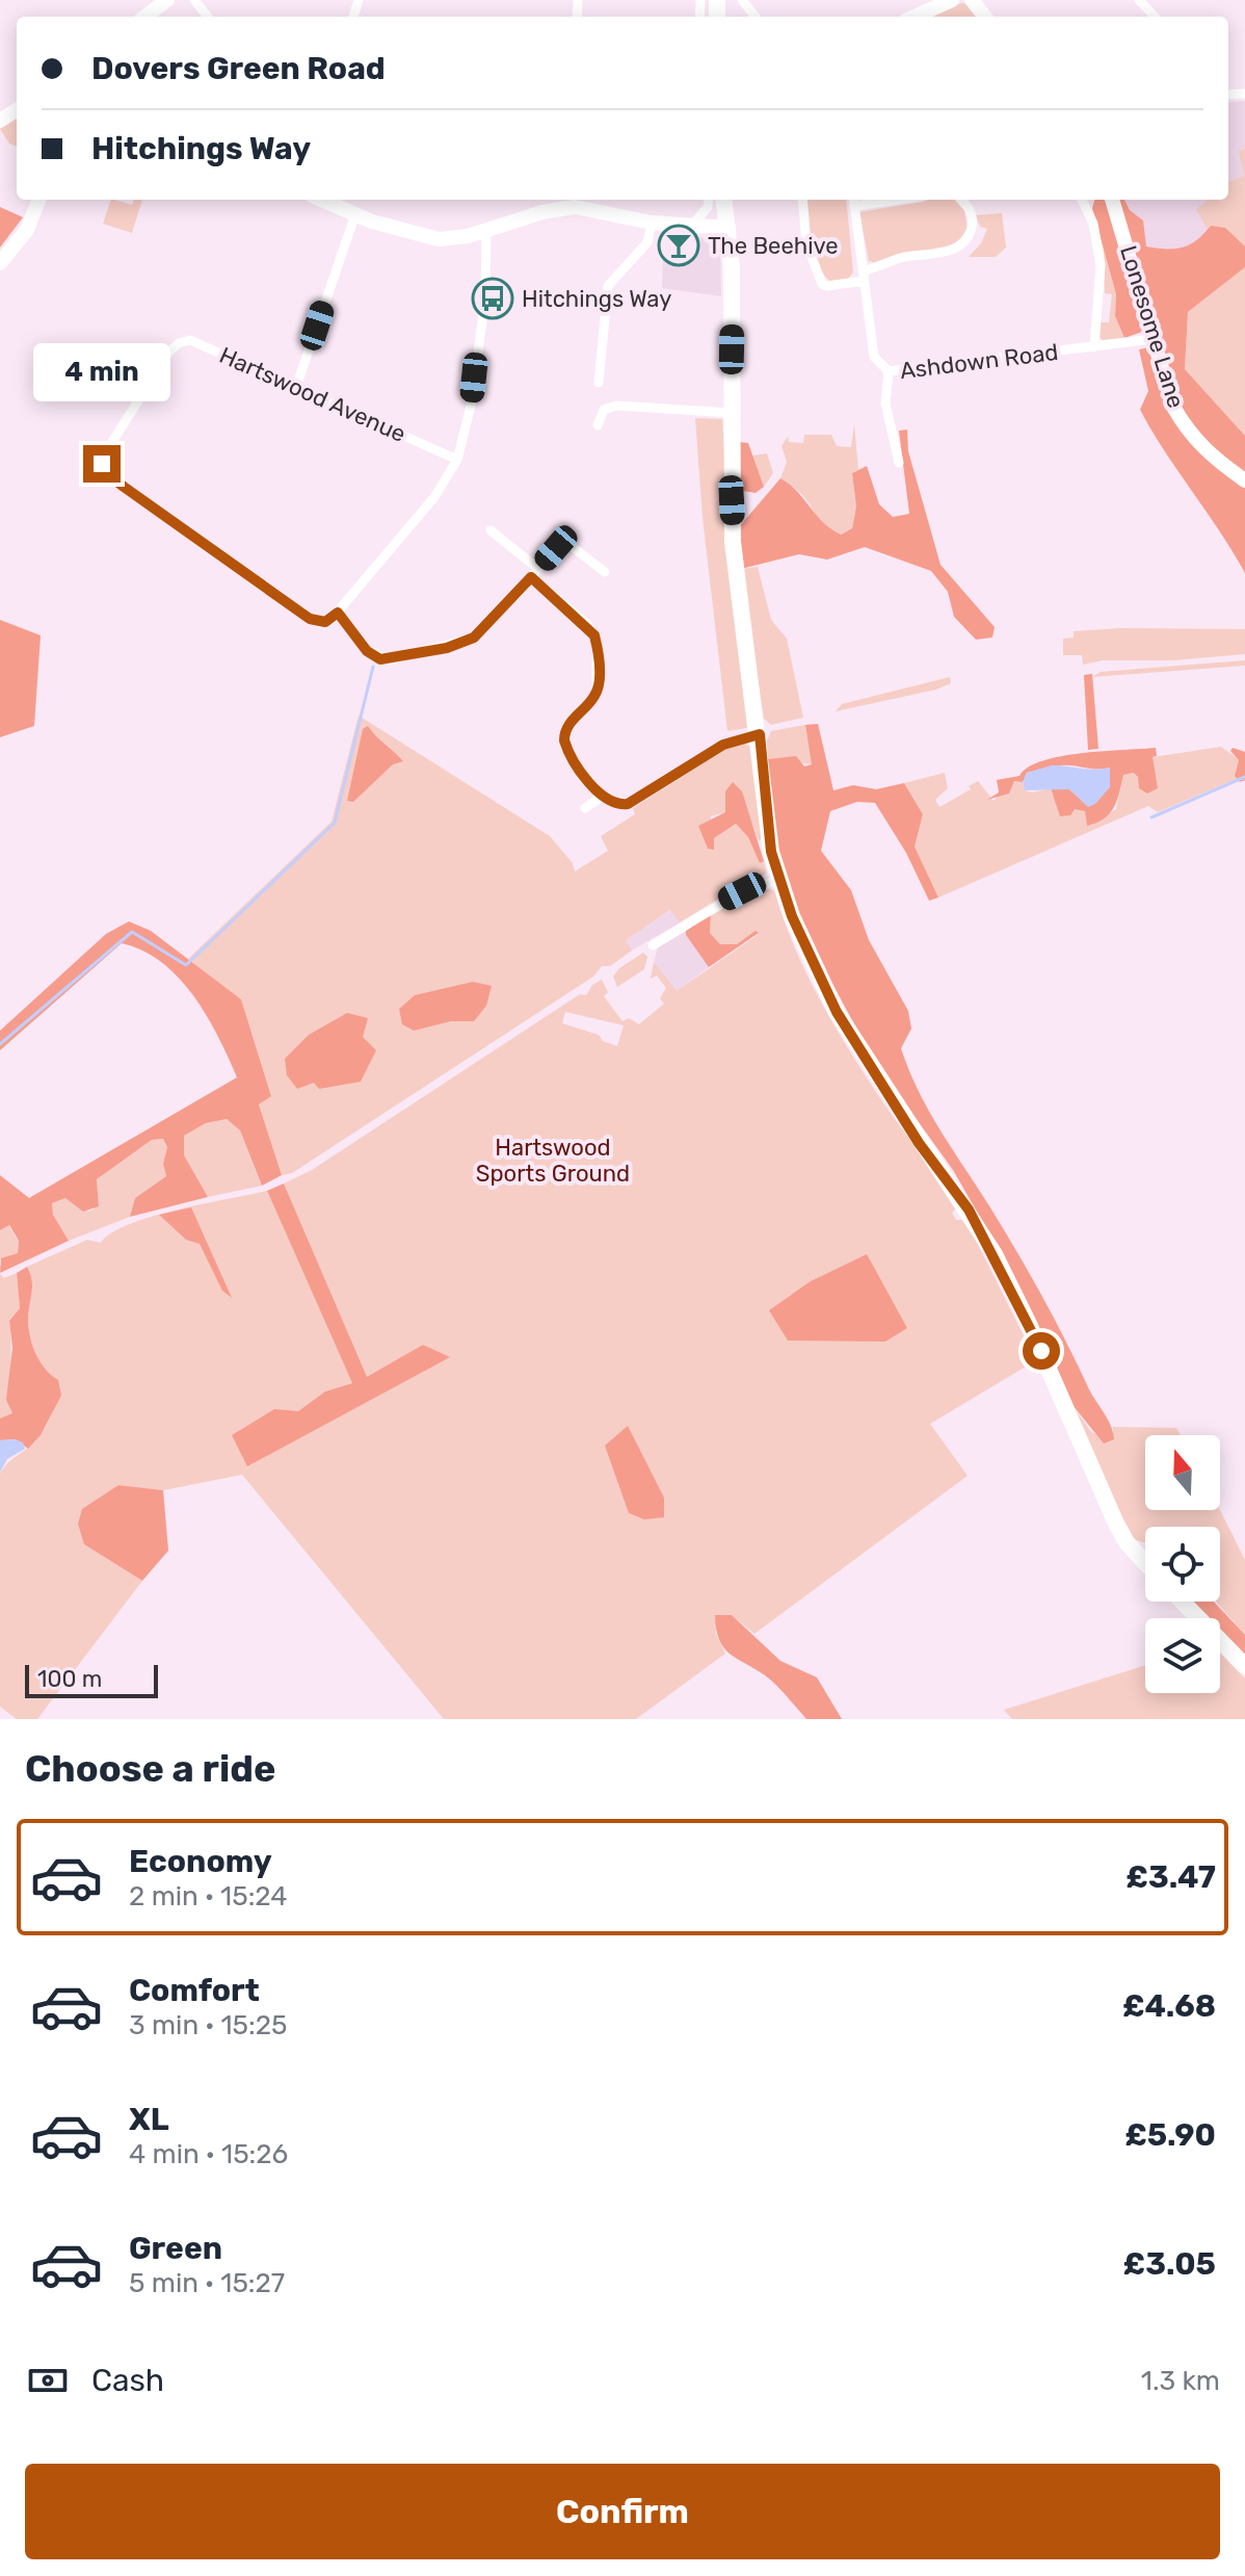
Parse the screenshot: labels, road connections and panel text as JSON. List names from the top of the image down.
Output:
{
  "streets": {
    "street": ["Lonesome Lane", "Ashdown Road", "Hartswood Avenue"]
  },
  "crossings": [
    ["Lonesome Lane", "Ashdown Road"]
  ],
  "parks": ["Hartswood Sports Ground"],
  "places": {
    "bar": ["The Beehive"],
    "bus stop": ["Hitchings Way"]
  },
  "scale_bar": "100 m",
  "north": "top",
  "page": {
    "banner": ["Dovers Green Road", "Hitchings Way"],
    "bubble": "4 min",
    "scale": "100 m",
    "heading": "Choose a ride",
    "list": [
      {
        "name": "Economy",
        "note": "2 min · 15:24",
        "value": "£3.47"
      },
      {
        "name": "Comfort",
        "note": "3 min · 15:25",
        "value": "£4.68"
      },
      {
        "name": "XL",
        "note": "4 min · 15:26",
        "value": "£5.90"
      },
      {
        "name": "Green",
        "note": "5 min · 15:27",
        "value": "£3.05"
      }
    ],
    "pay": ["Cash", "1.3 km"],
    "buttons": "Confirm"
  }
}
